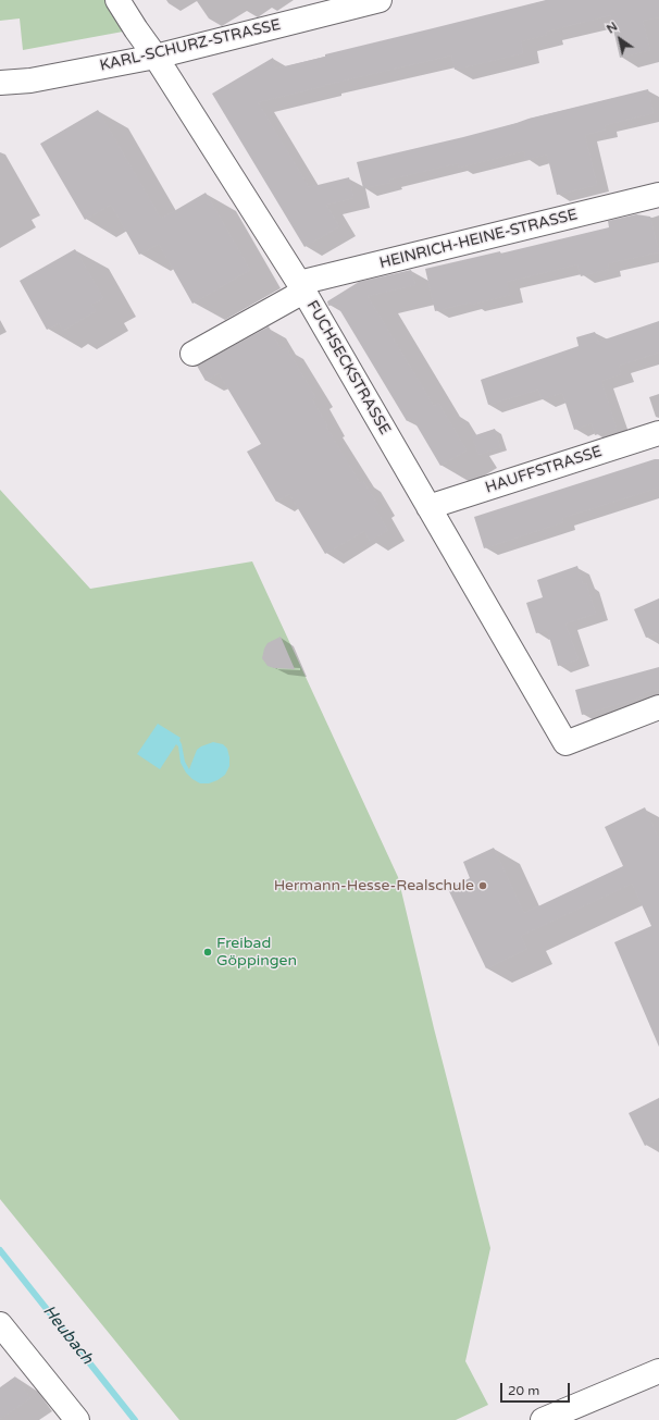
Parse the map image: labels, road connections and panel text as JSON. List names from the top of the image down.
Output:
{
  "streets": {
    "street": [
      "KARL-SCHURZ-STRASSE",
      "HEINRICH-HEINE-STRASSE",
      "FUCHSECKSTRASSE",
      "HAUFFSTRASSE"
    ]
  },
  "crossings": [
    ["KARL-SCHURZ-STRASSE", "FUCHSECKSTRASSE"],
    ["HEINRICH-HEINE-STRASSE", "FUCHSECKSTRASSE"],
    ["FUCHSECKSTRASSE", "HAUFFSTRASSE"]
  ],
  "water": ["Heubach"],
  "places": ["Hermann-Hesse-Realschule", "Freibad Göppingen"],
  "scale_bar": "20 m",
  "north": "top left"
}
